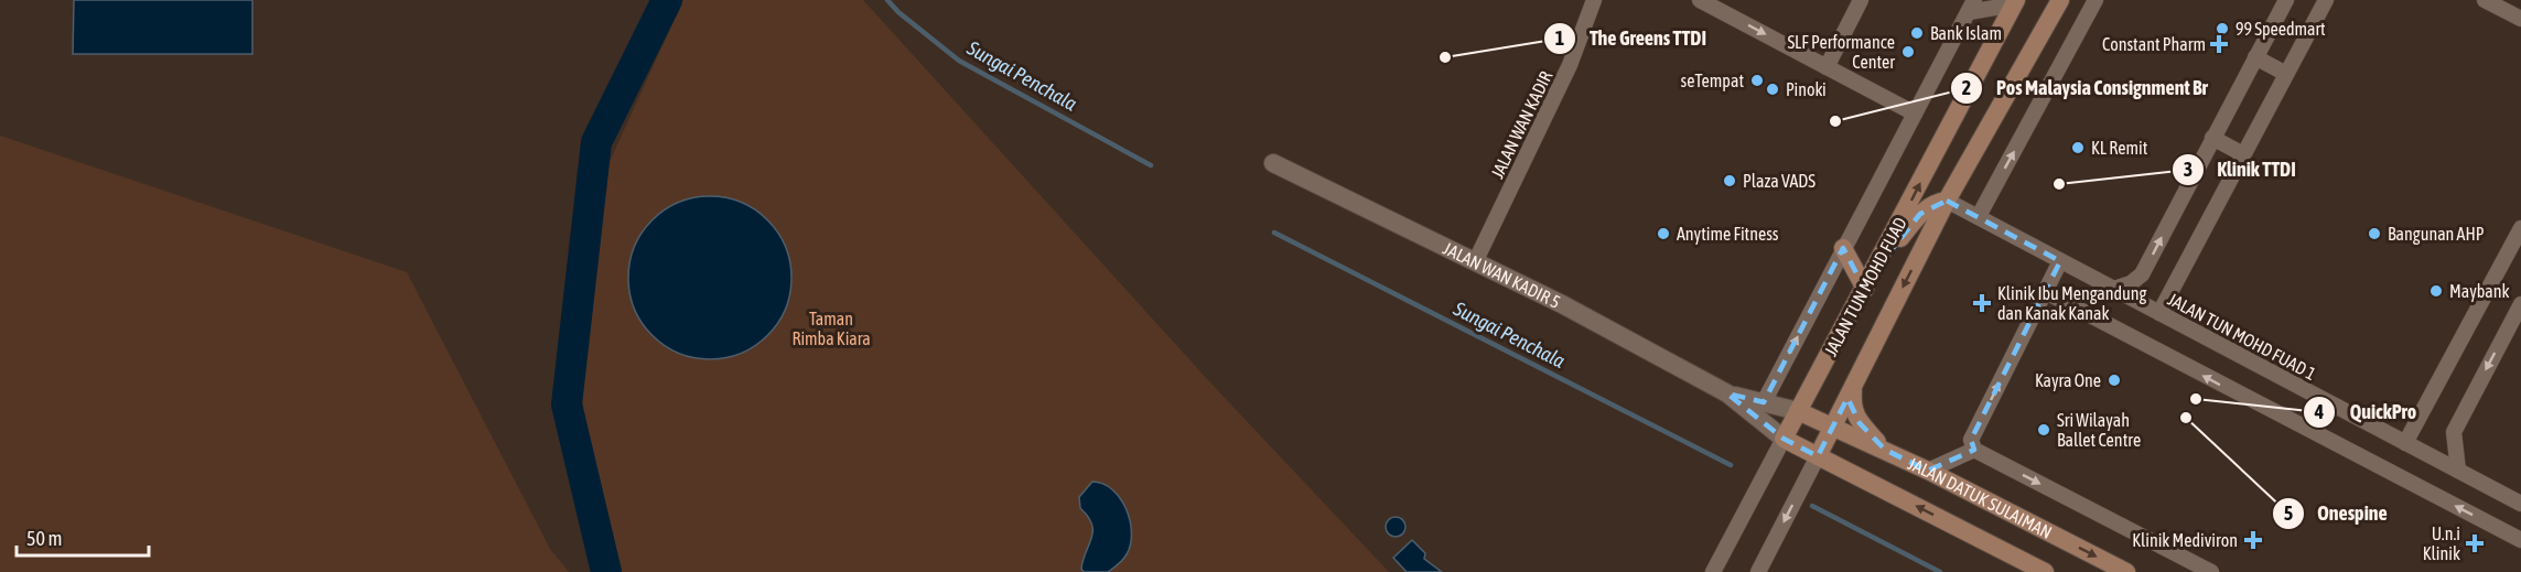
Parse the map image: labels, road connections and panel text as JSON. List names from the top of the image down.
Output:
{
  "streets": {
    "main road": ["JALAN TUN MOHD FUAD", "JALAN DATUK SULAIMAN"],
    "street": ["JALAN WAN KADIR", "JALAN WAN KADIR 5", "JALAN TUN MOHD FUAD 1"]
  },
  "crossings": [
    ["JALAN WAN KADIR", "JALAN WAN KADIR 5"],
    ["JALAN WAN KADIR 5", "JALAN TUN MOHD FUAD"],
    ["JALAN WAN KADIR 5", "JALAN DATUK SULAIMAN"],
    ["JALAN TUN MOHD FUAD", "JALAN TUN MOHD FUAD 1"],
    ["JALAN TUN MOHD FUAD", "JALAN DATUK SULAIMAN"]
  ],
  "water": ["Sungai Penchala"],
  "parks": ["Taman Rimba Kiara"],
  "places": {
    "other": [
      "99 Speedmart",
      "Bank Islam",
      "SLF Performance Center",
      "The Greens TTDI",
      "seTempat",
      "Pinoki",
      "Pos Malaysia Consignment Br",
      "KL Remit",
      "Plaza VADS",
      "Klinik TTDI",
      "Anytime Fitness",
      "Bangunan AHP",
      "Maybank",
      "Kayra One",
      "QuickPro",
      "Onespine",
      "Sri Wilayah Ballet Centre"
    ],
    "health": [
      "Constant Pharm",
      "Klinik Ibu Mengandung dan Kanak Kanak",
      "Klinik Mediviron",
      "U.n.i Klinik"
    ]
  },
  "scale_bar": "50 m"
}
